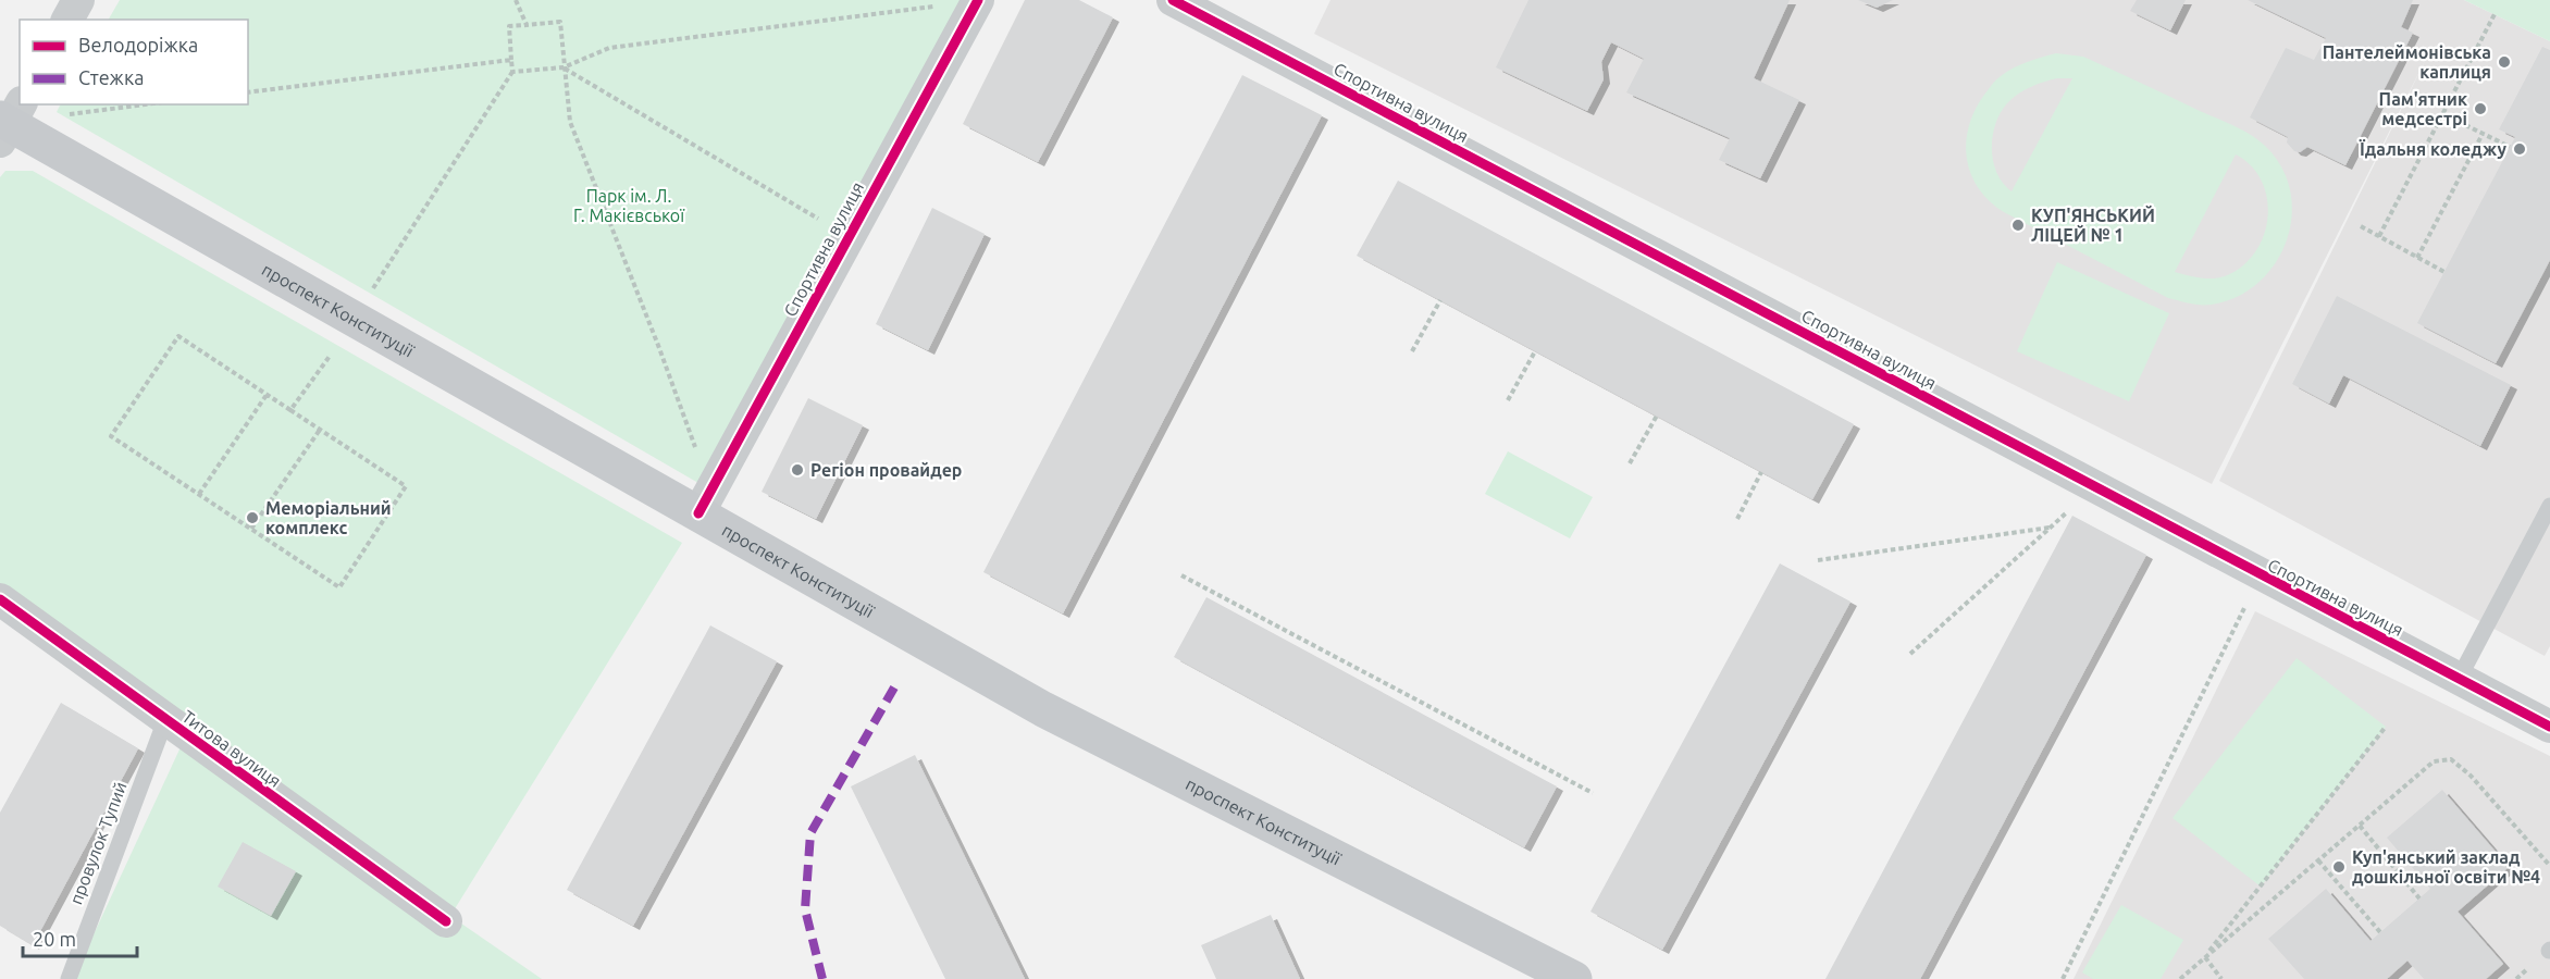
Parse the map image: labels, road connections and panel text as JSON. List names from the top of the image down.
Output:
{
  "streets": {
    "main road": ["проспект Конституції"],
    "street": ["Спортивна вулиця", "Титова вулиця"],
    "lane": ["провулок Тупий"]
  },
  "crossings": [
    ["Спортивна вулиця", "проспект Конституції"],
    ["Титова вулиця", "провулок Тупий"]
  ],
  "parks": ["Парк ім. Л. Г. Макієвської"],
  "places": [
    "Пантелеймонівська каплиця",
    "Пам'ятник медсестрі",
    "Їдальня коледжу",
    "КУП'ЯНСЬКИЙ ЛІЦЕЙ № 1",
    "Регіон провайдер",
    "Меморіальний комплекс",
    "Куп'янський заклад дошкільної освіти №4"
  ],
  "legend": ["Велодоріжка", "Стежка"],
  "scale_bar": "20 m"
}
